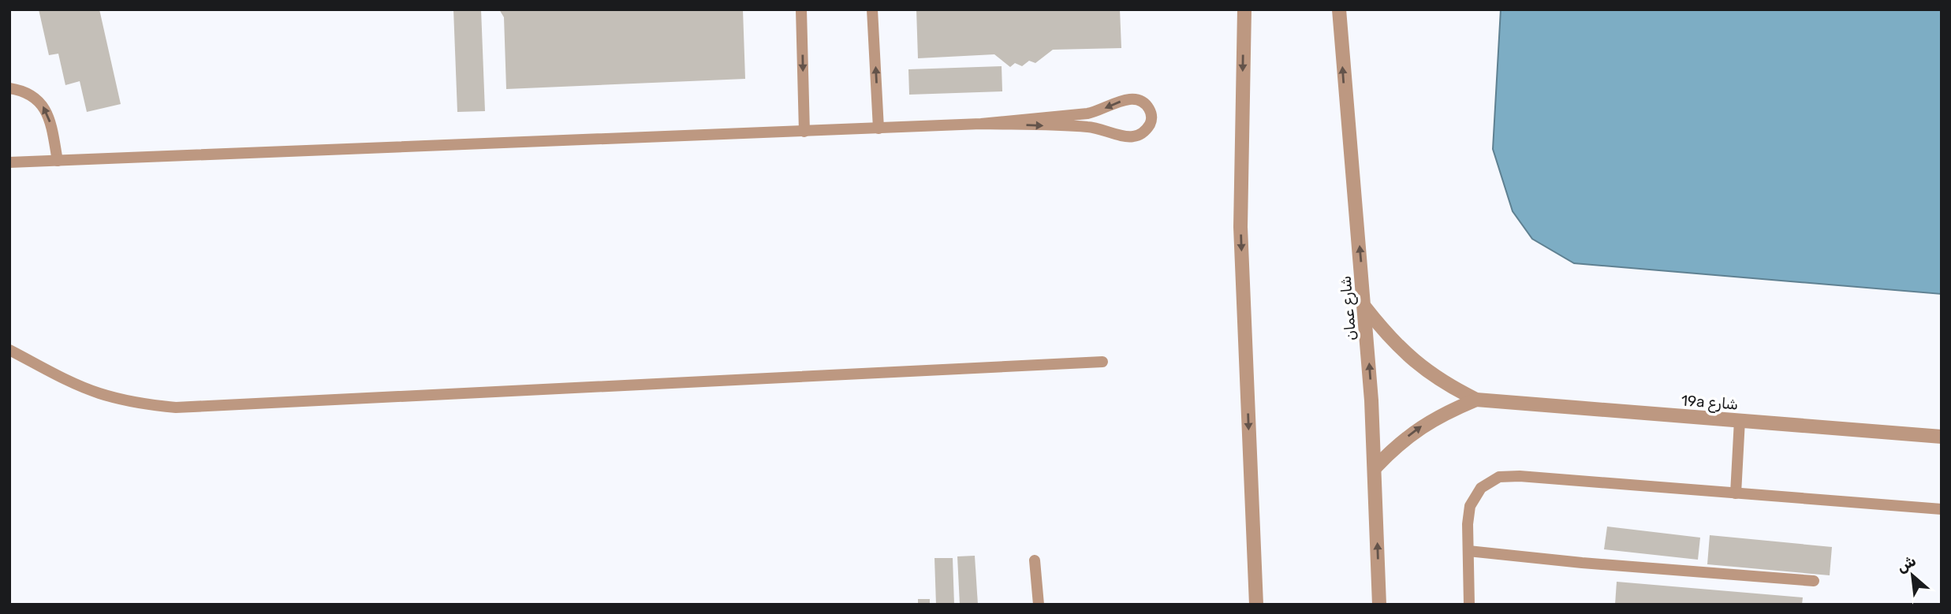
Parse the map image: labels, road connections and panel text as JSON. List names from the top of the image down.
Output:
{
  "streets": {
    "street": ["شارع عمان", "19a شارع"]
  },
  "crossings": [
    ["شارع عمان", "19a شارع"]
  ],
  "north": "top left"
}
